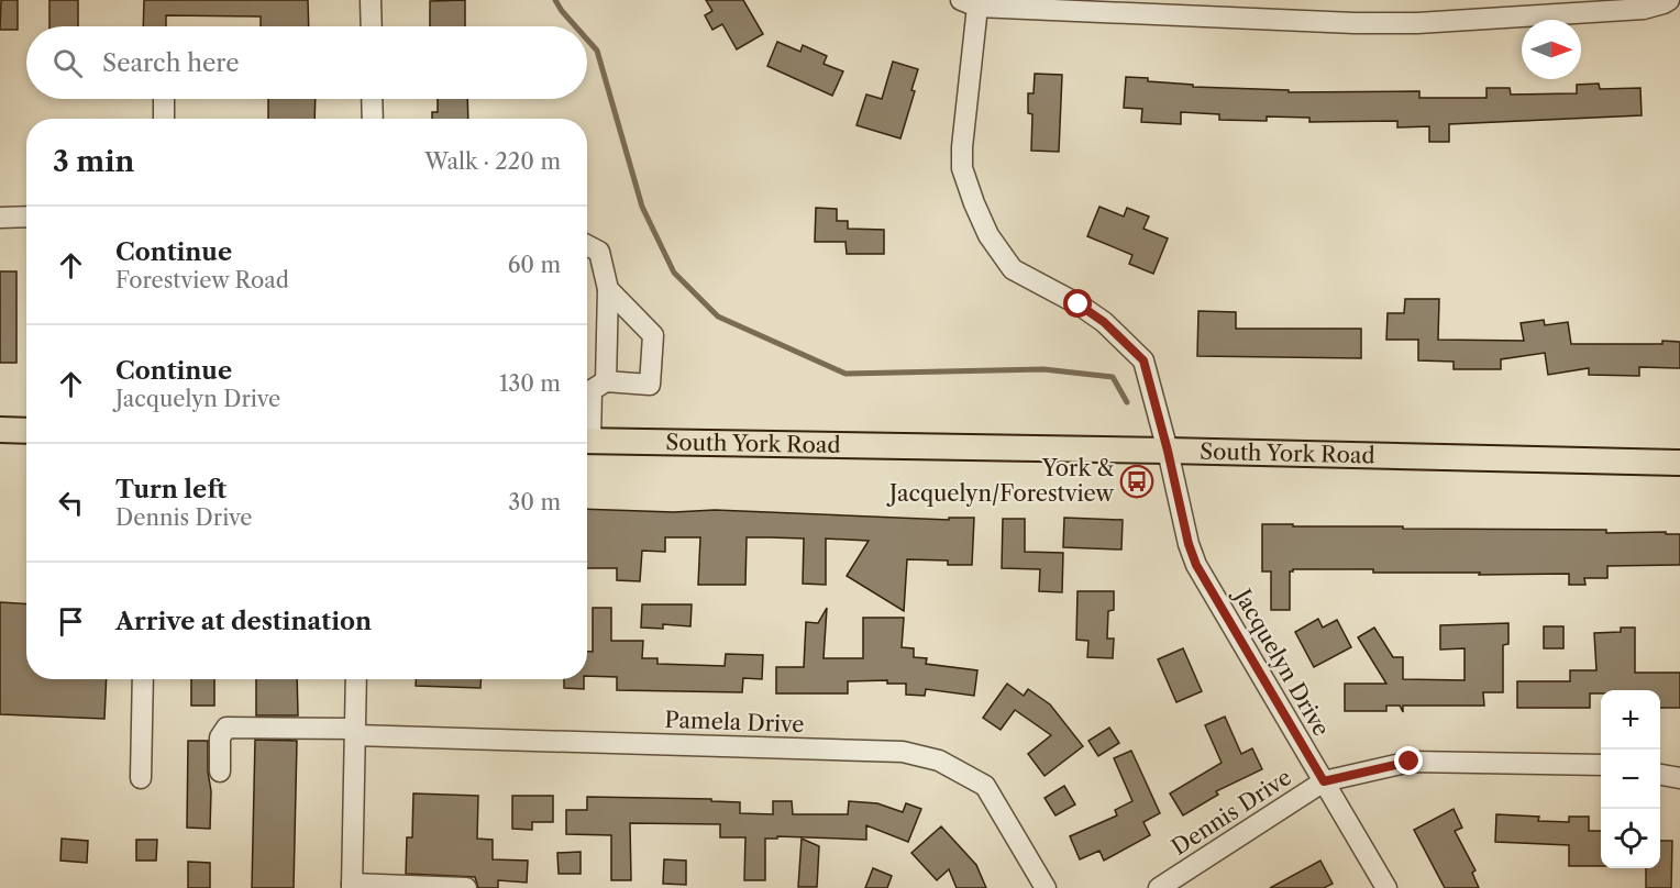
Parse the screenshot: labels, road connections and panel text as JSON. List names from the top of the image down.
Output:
{
  "streets": {
    "main road": ["South York Road"],
    "street": ["Jacquelyn Drive", "Pamela Drive", "Dennis Drive"]
  },
  "crossings": [
    ["South York Road", "Jacquelyn Drive"],
    ["Jacquelyn Drive", "Dennis Drive"]
  ],
  "places": {
    "bus stop": ["York & Jacquelyn/Forestview"]
  },
  "north": "right",
  "page": {
    "search": "Search here",
    "heading": ["3 min", "Walk · 220 m"],
    "list": [
      ["Continue", "Forestview Road", "60 m"],
      ["Continue", "Jacquelyn Drive", "130 m"],
      ["Turn left", "Dennis Drive", "30 m"],
      "Arrive at destination"
    ],
    "map_buttons": ["+", "−"]
  }
}
